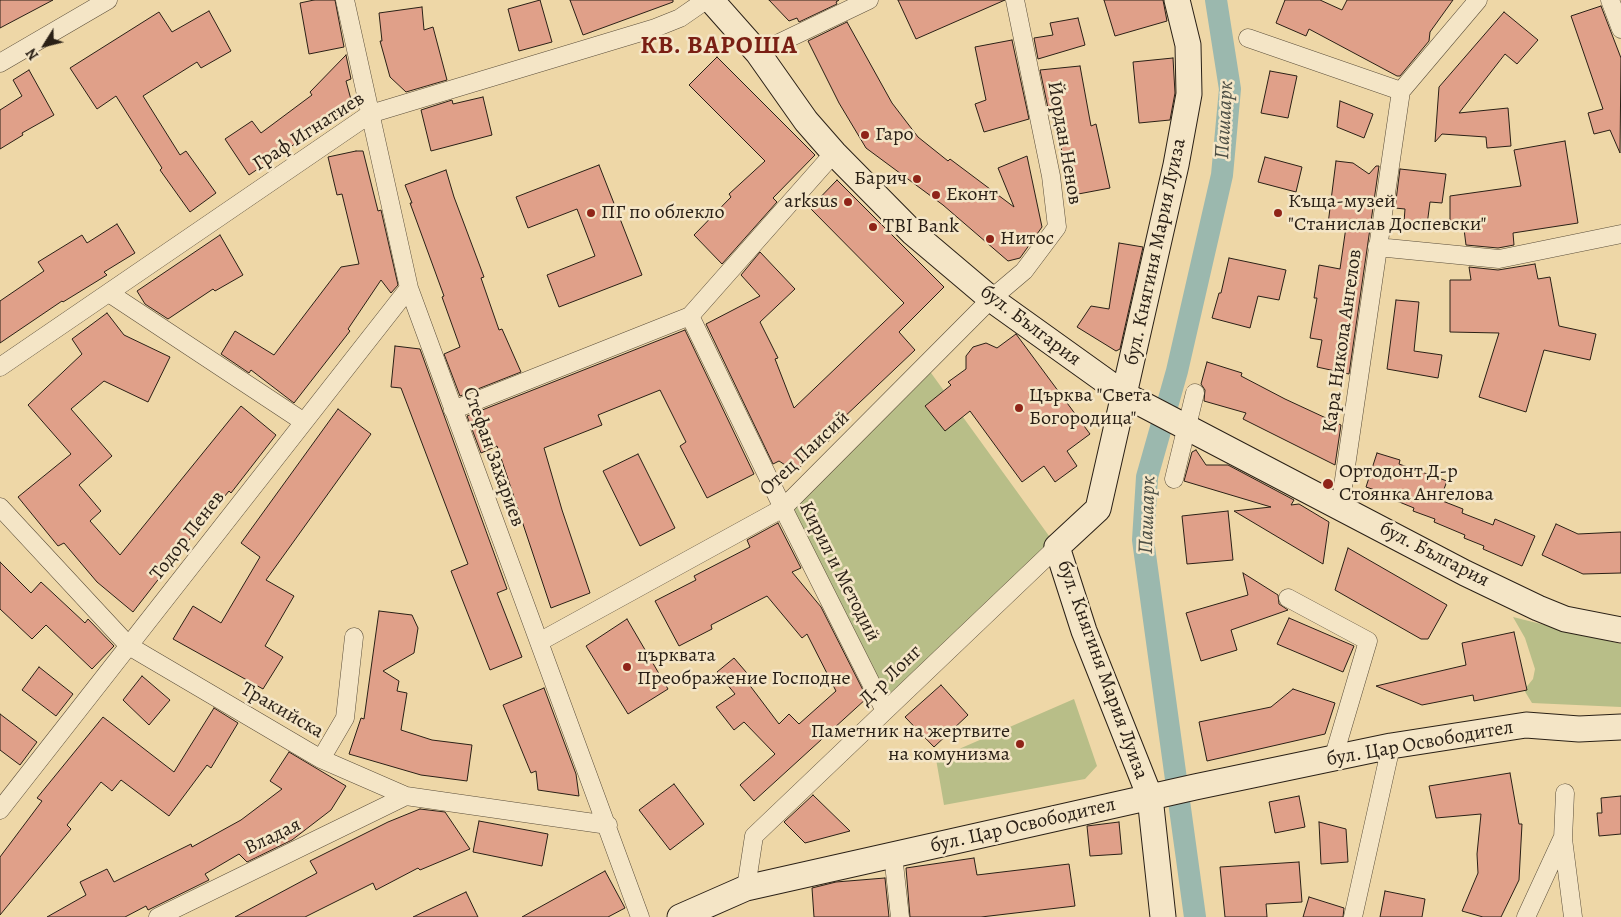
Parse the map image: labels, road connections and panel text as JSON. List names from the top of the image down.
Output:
{
  "streets": {
    "street": [
      "Граф Игнатиев",
      "Йордан Ненов",
      "бул. Княгиня Мария Луиза",
      "бул. България",
      "Кара Никола Ангелов",
      "Отец Паисий",
      "Стефан Захариев",
      "Тодор Пенев",
      "Кирил и Методий",
      "Д-р Лонг",
      "Тракийска",
      "бул. Цар Освободител",
      "Владая"
    ]
  },
  "crossings": [
    ["Граф Игнатиев", "Стефан Захариев"],
    ["Йордан Ненов", "бул. България"],
    ["Йордан Ненов", "Отец Паисий"],
    ["бул. Княгиня Мария Луиза", "бул. България"],
    ["бул. Княгиня Мария Луиза", "Д-р Лонг"],
    ["бул. Княгиня Мария Луиза", "бул. Цар Освободител"],
    ["бул. България", "Кара Никола Ангелов"],
    ["бул. България", "Отец Паисий"],
    ["Отец Паисий", "Стефан Захариев"],
    ["Отец Паисий", "Кирил и Методий"],
    ["Стефан Захариев", "Тодор Пенев"],
    ["Стефан Захариев", "Тракийска"],
    ["Тодор Пенев", "Тракийска"],
    ["Кирил и Методий", "Д-р Лонг"],
    ["Д-р Лонг", "бул. Цар Освободител"],
    ["Тракийска", "Владая"]
  ],
  "districts": ["КВ. ВАРОША"],
  "water": ["Пашаарк"],
  "places": [
    "Гаро",
    "Барич",
    "Еконт",
    "arksus",
    "ПГ по облекло",
    "Къща-музей \"Станислав Доспевски\"",
    "TBI Bank",
    "Нитос",
    "Църква \"Света Богородица\"",
    "Ортодонт Д-р Стоянка Ангелова",
    "църквата Преображение Господне",
    "Паметник на жертвите на комунизма"
  ],
  "north": "bottom left"
}
